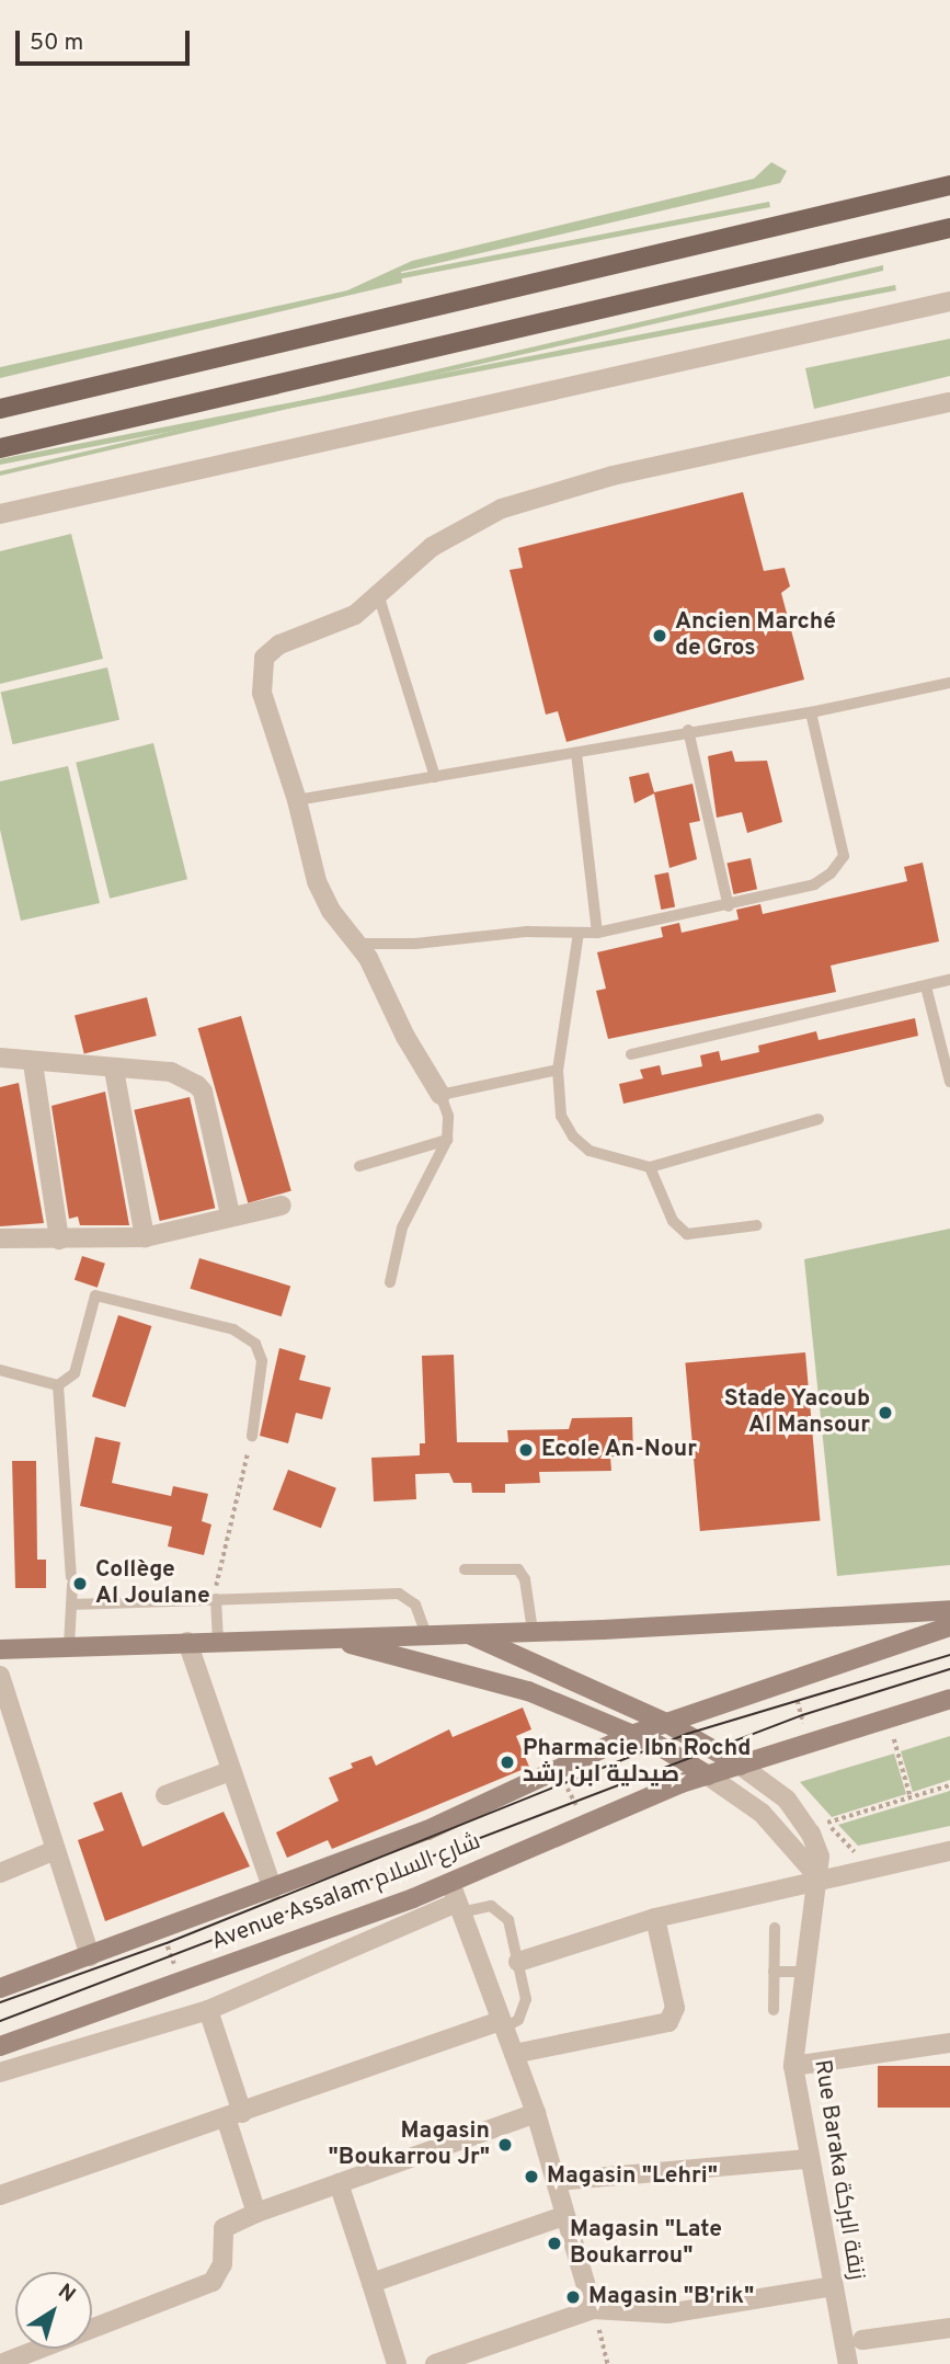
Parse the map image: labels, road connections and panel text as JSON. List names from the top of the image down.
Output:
{
  "streets": {
    "main road": ["Avenue Assalam شارع السلام"],
    "street": ["Rue Baraka زنقة البركة"]
  },
  "crossings": [
    ["Avenue Assalam شارع السلام", "Rue Baraka زنقة البركة"]
  ],
  "places": [
    "Ancien Marché de Gros",
    "Stade Yacoub Al Mansour",
    "Ecole An-Nour",
    "Collège Al Joulane",
    "Pharmacie Ibn Rochd صيدلية ابن رشد",
    "Magasin \"Boukarrou Jr\"",
    "Magasin \"Lehri\"",
    "Magasin \"Late Boukarrou\"",
    "Magasin \"B'rik\""
  ],
  "scale_bar": "50 m",
  "north": "top right"
}
